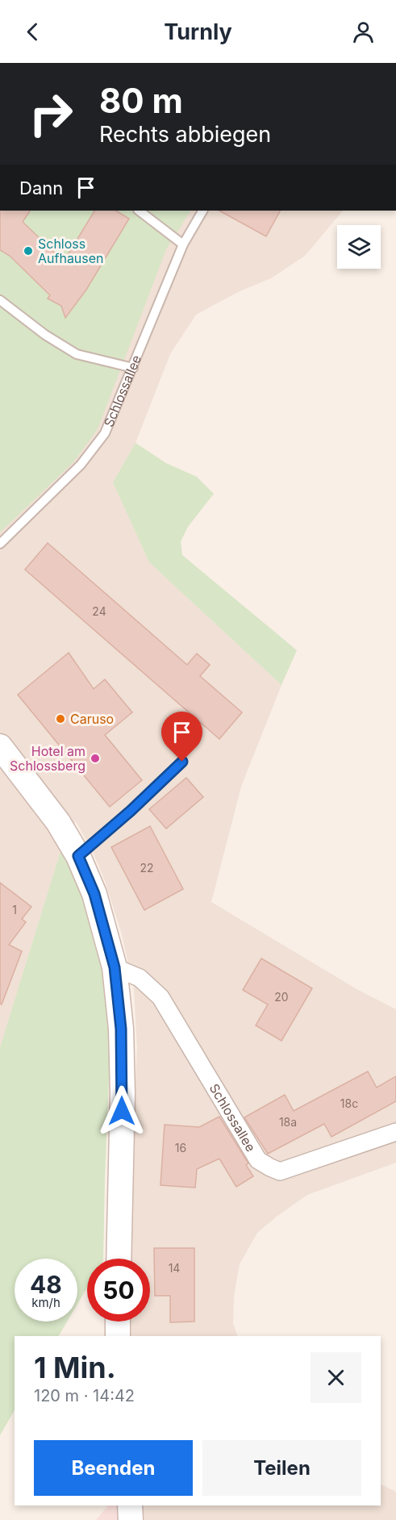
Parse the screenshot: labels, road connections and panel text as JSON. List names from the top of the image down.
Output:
{
  "streets": {
    "street": ["Schlossallee"]
  },
  "places": ["Schloss Aufhausen", "Caruso", "Hotel am Schlossberg"],
  "house_numbers": [
    "24",
    "22",
    "1",
    "20",
    "18c",
    "18a",
    "16",
    "14"
  ],
  "page": {
    "header": "Turnly",
    "turn": ["80 m", "Rechts abbiegen"],
    "then": "Dann",
    "speed": "48 km/h",
    "limit": "50",
    "heading": ["1 Min.", "120 m · 14:42"],
    "buttons": ["Beenden", "Teilen"]
  }
}
